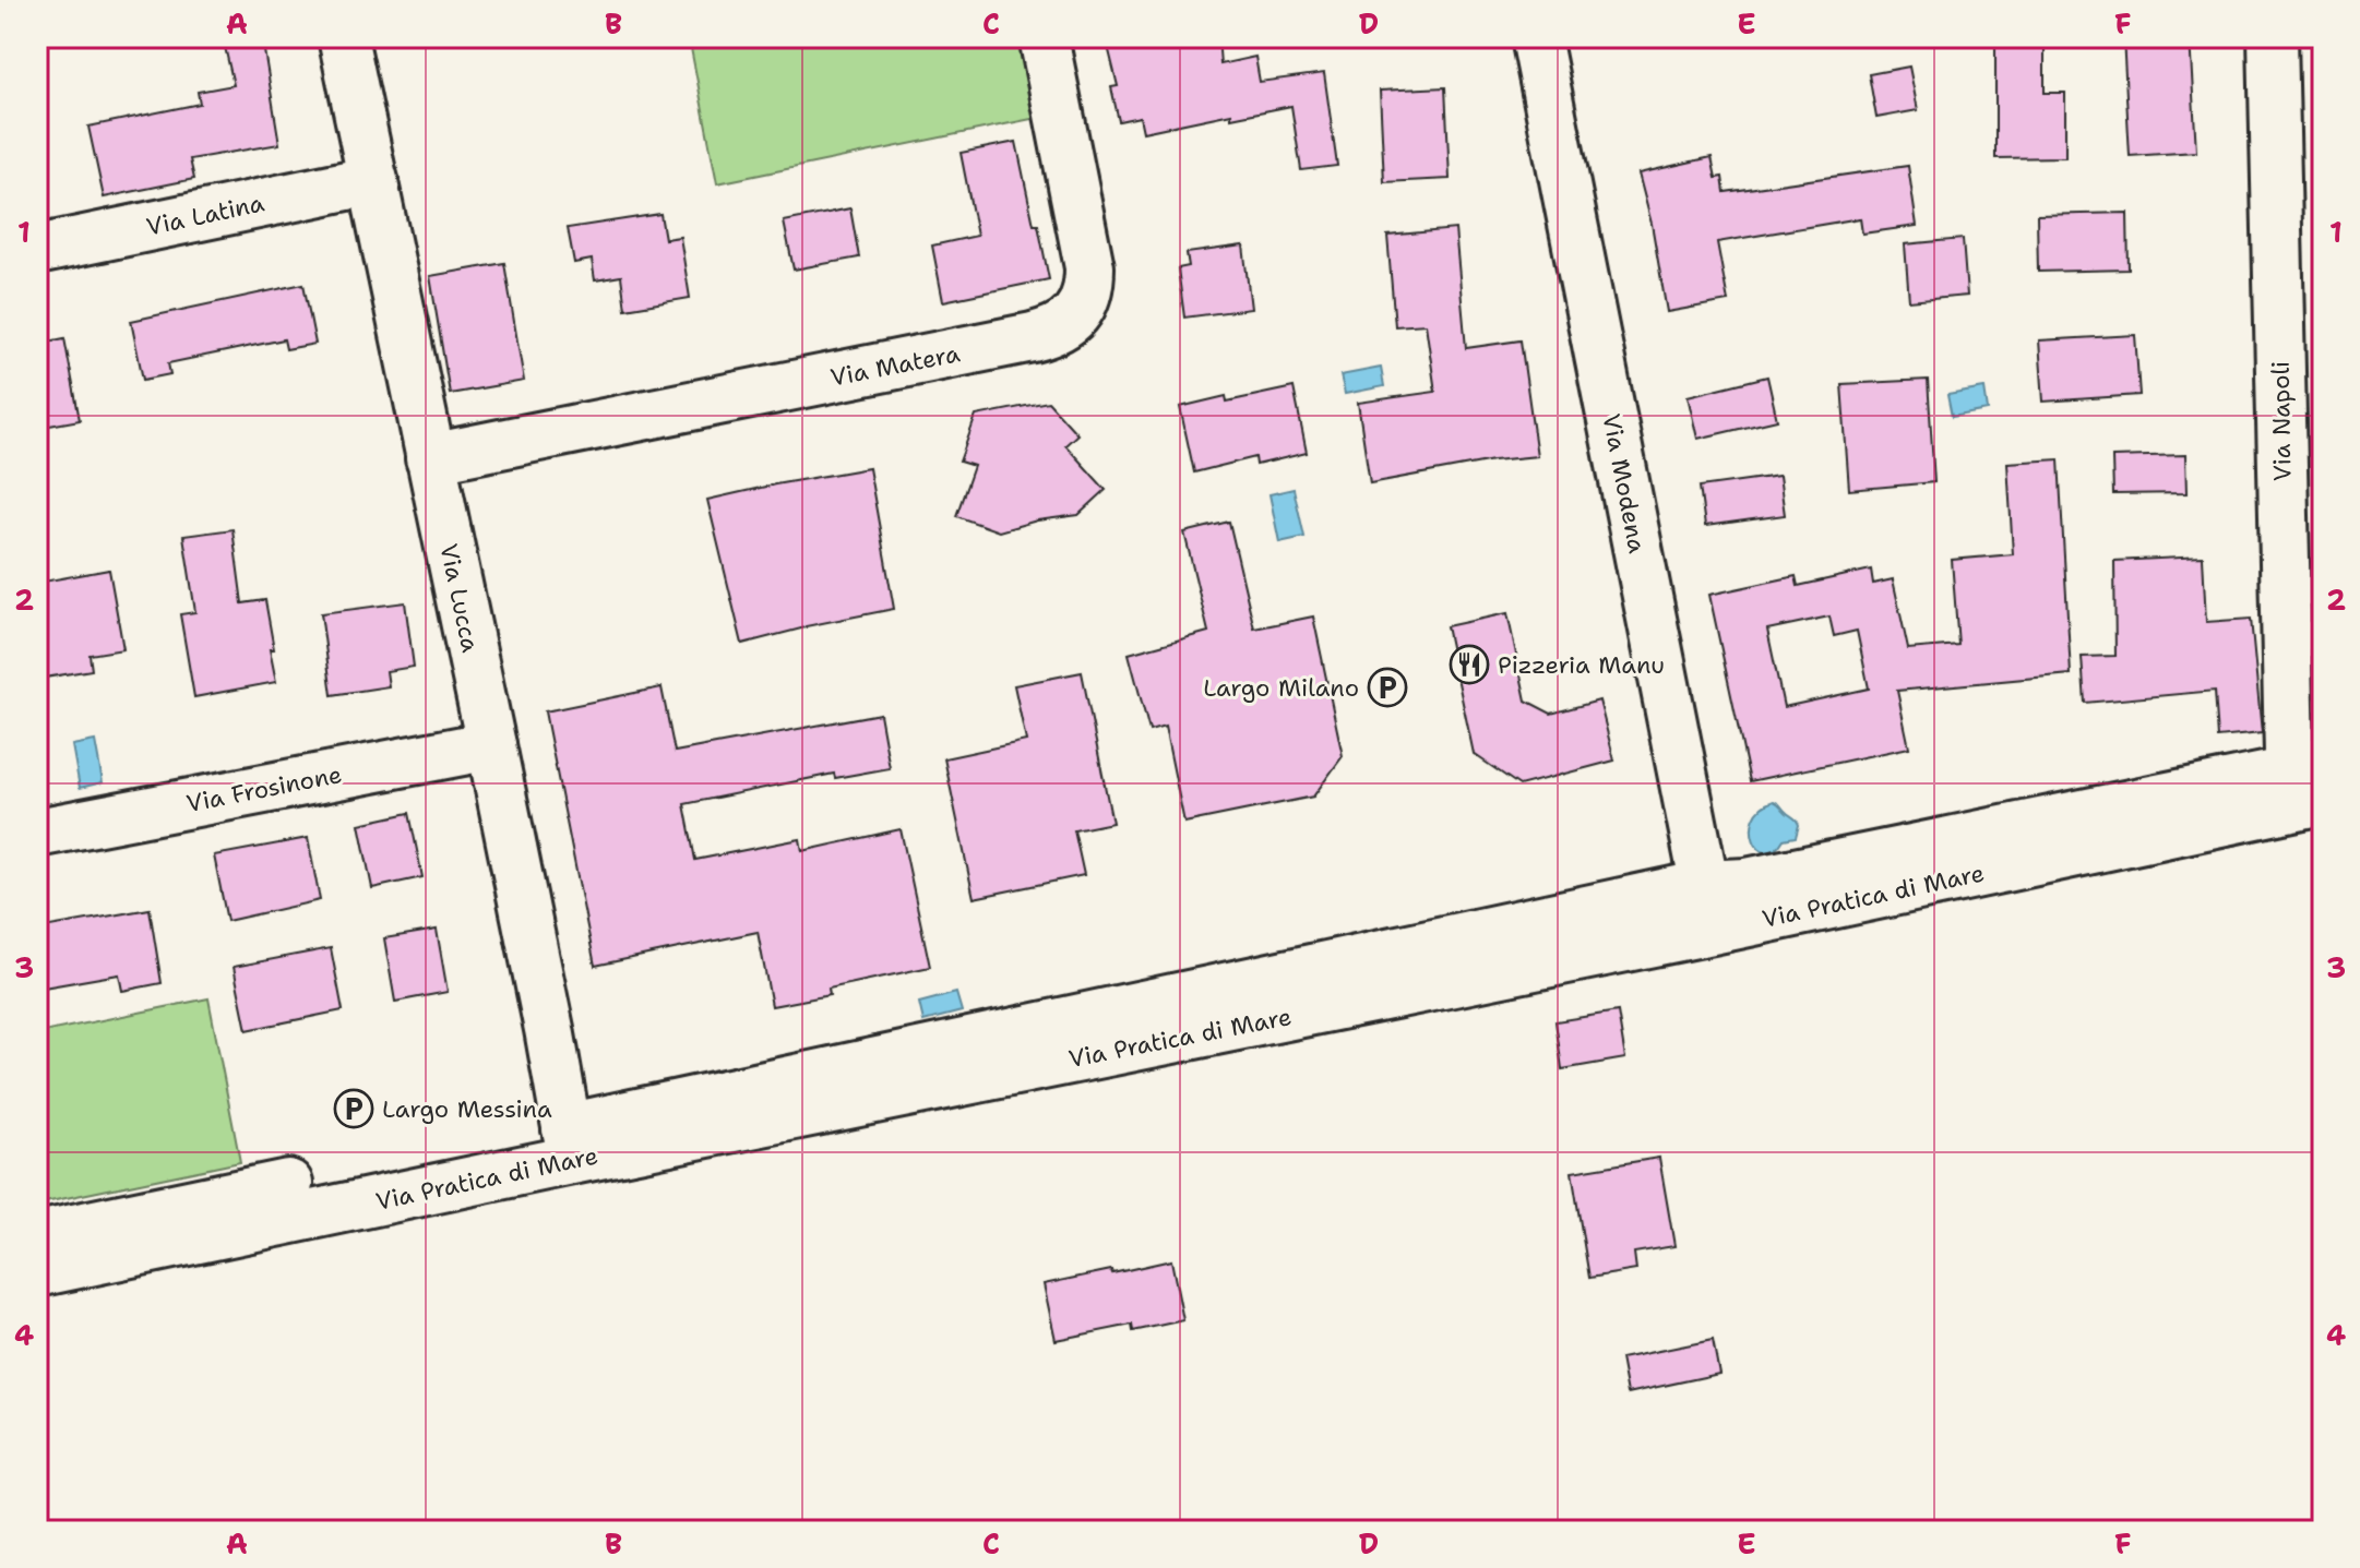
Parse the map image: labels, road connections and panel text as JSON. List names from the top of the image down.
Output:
{
  "streets": {
    "street": [
      "Via Latina",
      "Via Matera",
      "Via Napoli",
      "Via Modena",
      "Via Lucca",
      "Via Frosinone",
      "Via Pratica di Mare"
    ]
  },
  "crossings": [
    ["Via Latina", "Via Lucca"],
    ["Via Matera", "Via Lucca"],
    ["Via Napoli", "Via Pratica di Mare"],
    ["Via Modena", "Via Pratica di Mare"],
    ["Via Lucca", "Via Frosinone"],
    ["Via Lucca", "Via Pratica di Mare"]
  ],
  "places": {
    "restaurant": ["Pizzeria Manu"],
    "parking": ["Largo Milano", "Largo Messina"]
  },
  "grid": {
    "columns": [
      "A",
      "B",
      "C",
      "D",
      "E",
      "F"
    ],
    "rows": [
      "1",
      "2",
      "3",
      "4"
    ]
  }
}
